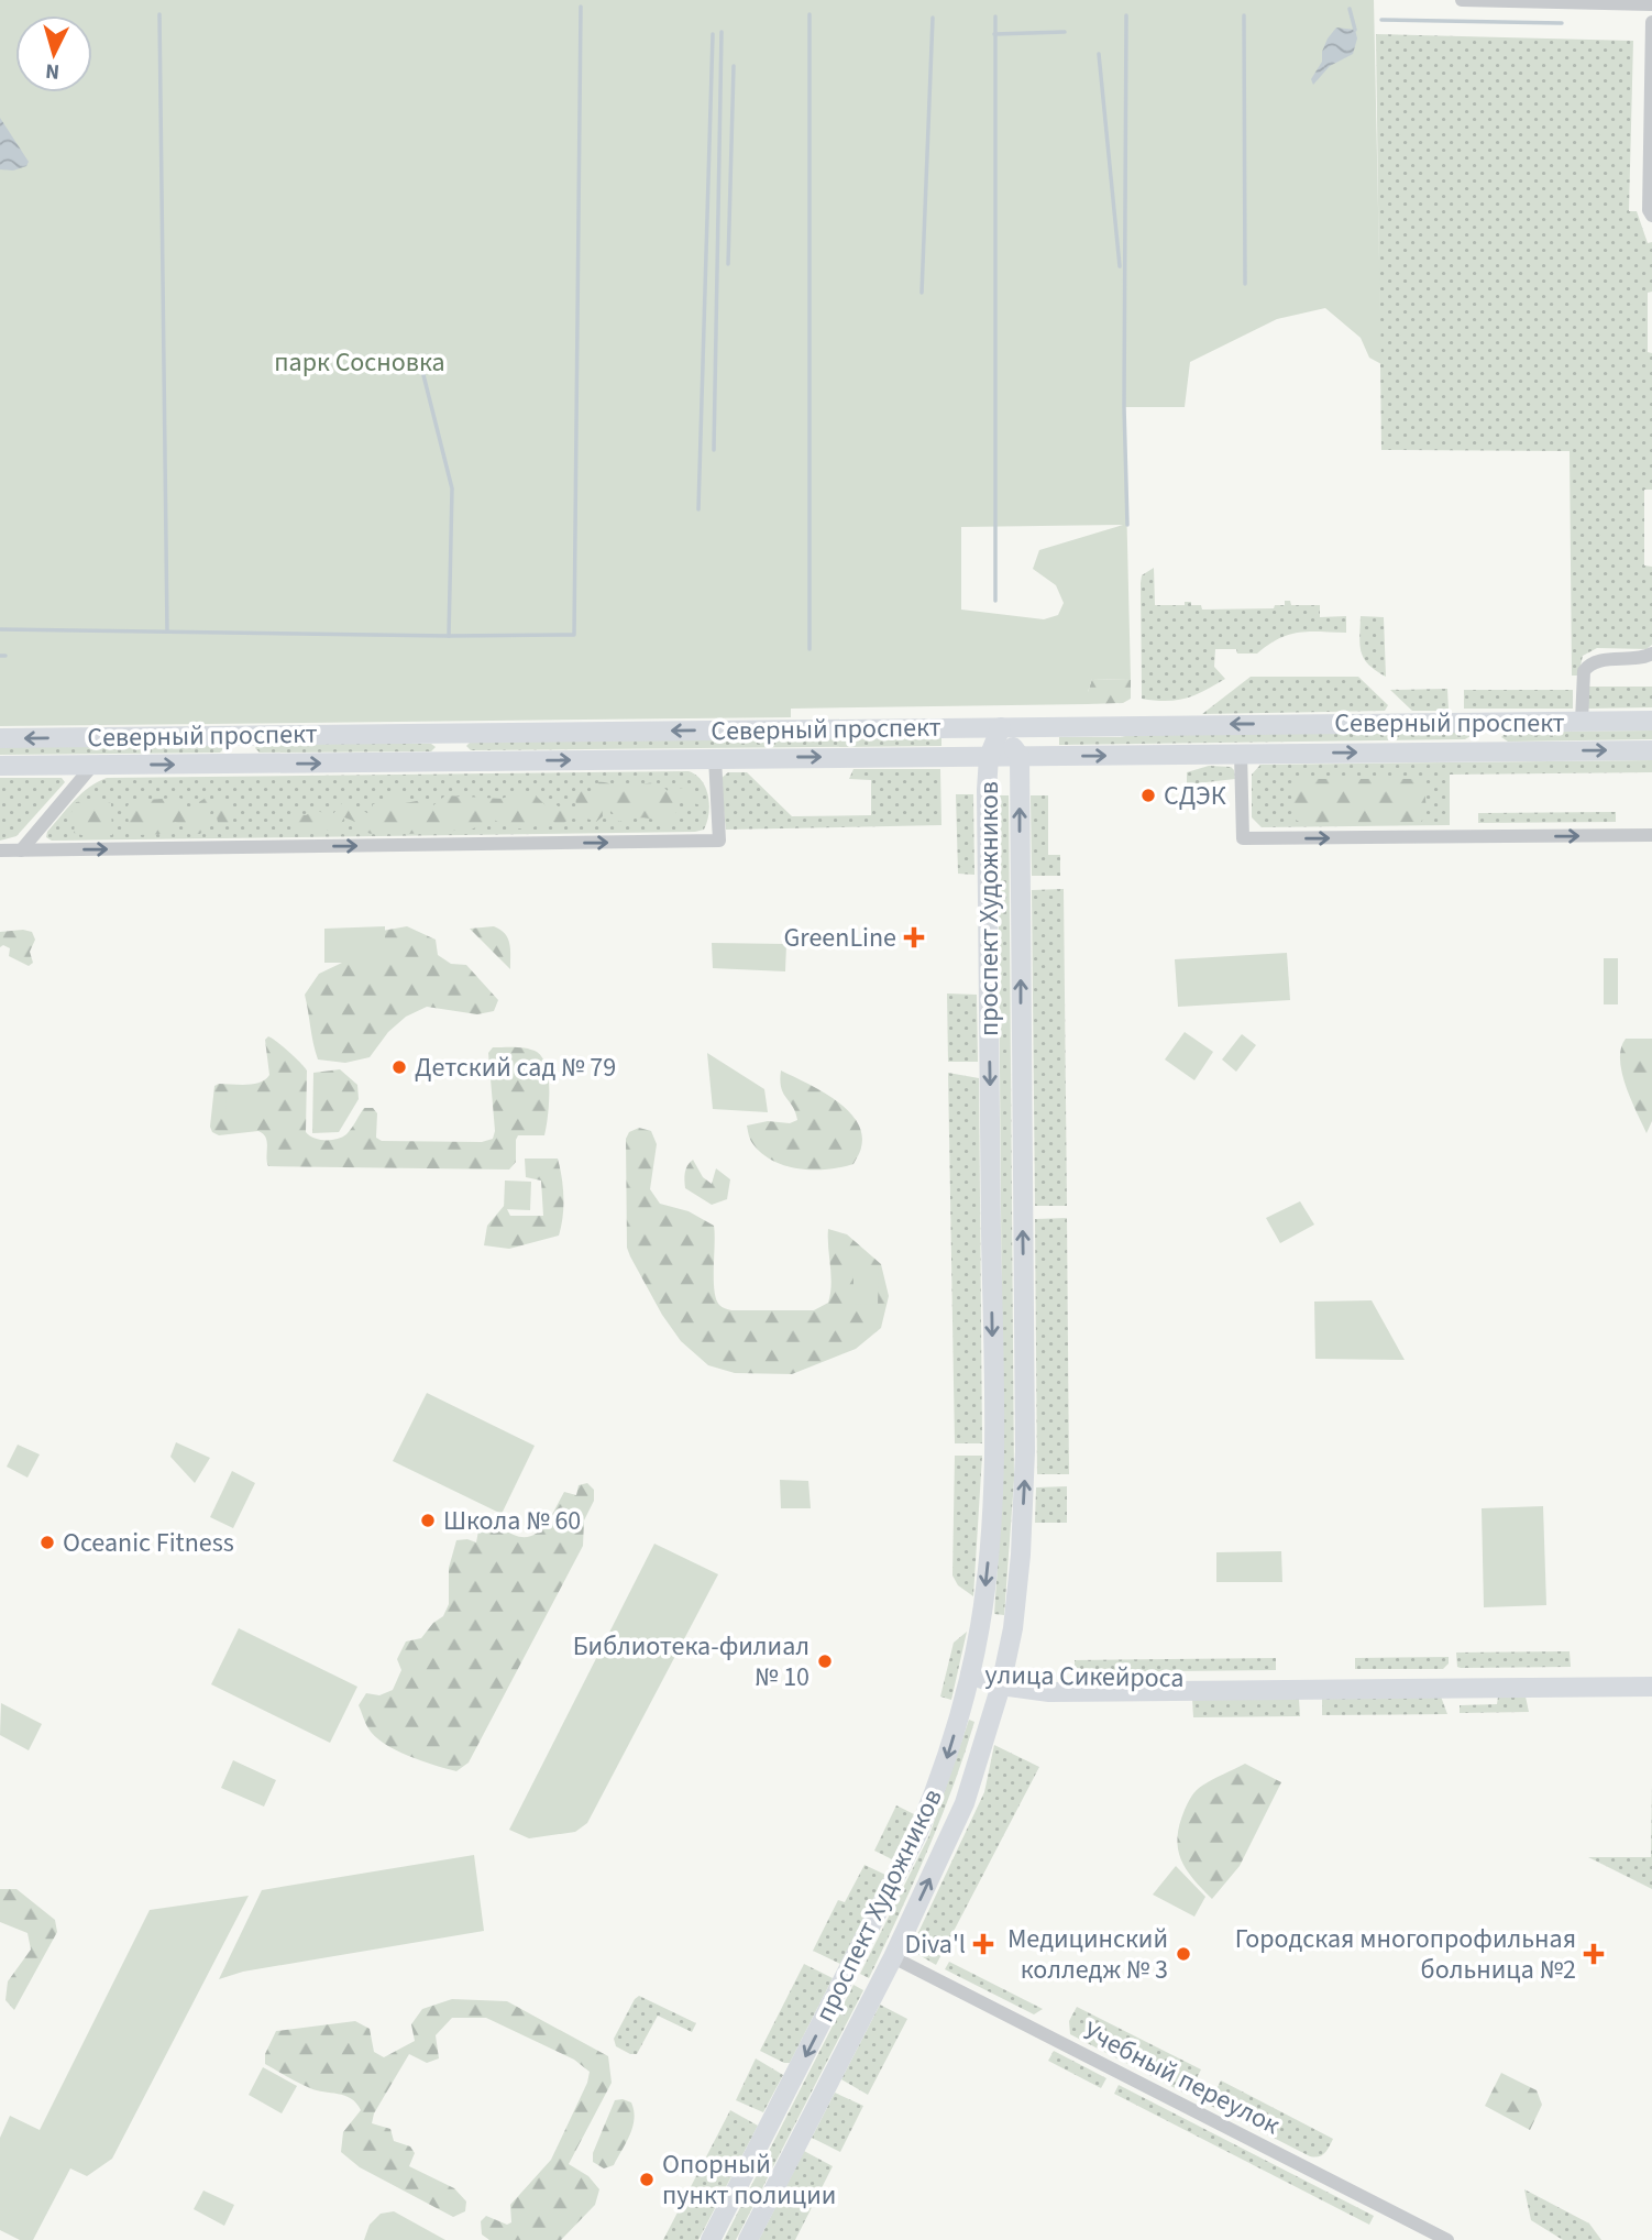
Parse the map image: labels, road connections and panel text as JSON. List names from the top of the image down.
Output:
{
  "streets": {
    "street": [
      "Северный проспект",
      "проспект Художников",
      "улица Сикейроса",
      "Учебный переулок"
    ]
  },
  "crossings": [
    ["Северный проспект", "проспект Художников"],
    ["проспект Художников", "улица Сикейроса"],
    ["проспект Художников", "Учебный переулок"]
  ],
  "parks": ["парк Сосновка"],
  "places": {
    "other": [
      "СДЭК",
      "Детский сад № 79",
      "Школа № 60",
      "Oceanic Fitness",
      "Библиотека-филиал № 10",
      "Медицинский колледж № 3",
      "Опорный пункт полиции"
    ],
    "health": ["GreenLine", "Diva'l", "Городская многопрофильная больница №2"]
  },
  "north": "bottom"
}
